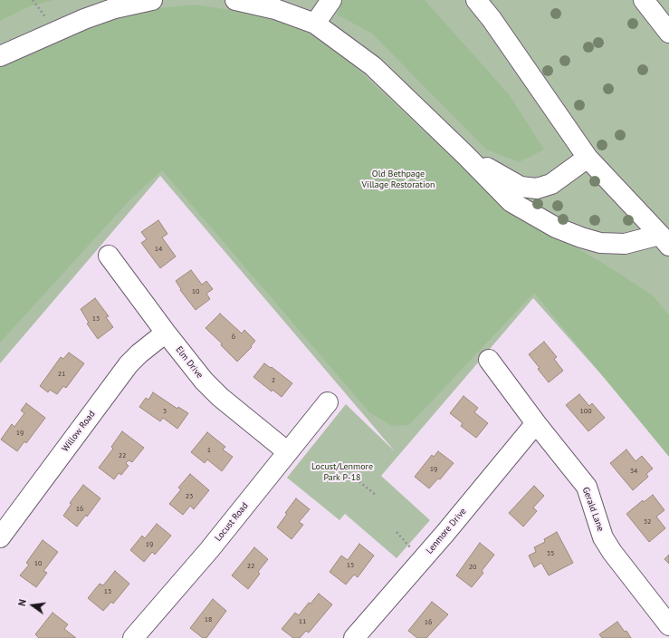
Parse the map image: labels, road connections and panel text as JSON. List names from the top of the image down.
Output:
{
  "streets": {
    "street": [
      "Elm Drive",
      "Willow Road",
      "Gerald Lane",
      "Locust Road",
      "Lenmore Drive"
    ]
  },
  "crossings": [
    ["Elm Drive", "Willow Road"],
    ["Elm Drive", "Locust Road"],
    ["Gerald Lane", "Lenmore Drive"]
  ],
  "parks": ["Old Bethpage Village Restoration", "Locust/Lenmore Park P-18"],
  "house_numbers": [
    "14",
    "10",
    "15",
    "6",
    "21",
    "2",
    "3",
    "100",
    "19",
    "1",
    "22",
    "19",
    "34",
    "23",
    "16",
    "32",
    "19",
    "35",
    "10",
    "15",
    "22",
    "20",
    "15",
    "18",
    "11",
    "16"
  ],
  "north": "left"
}
